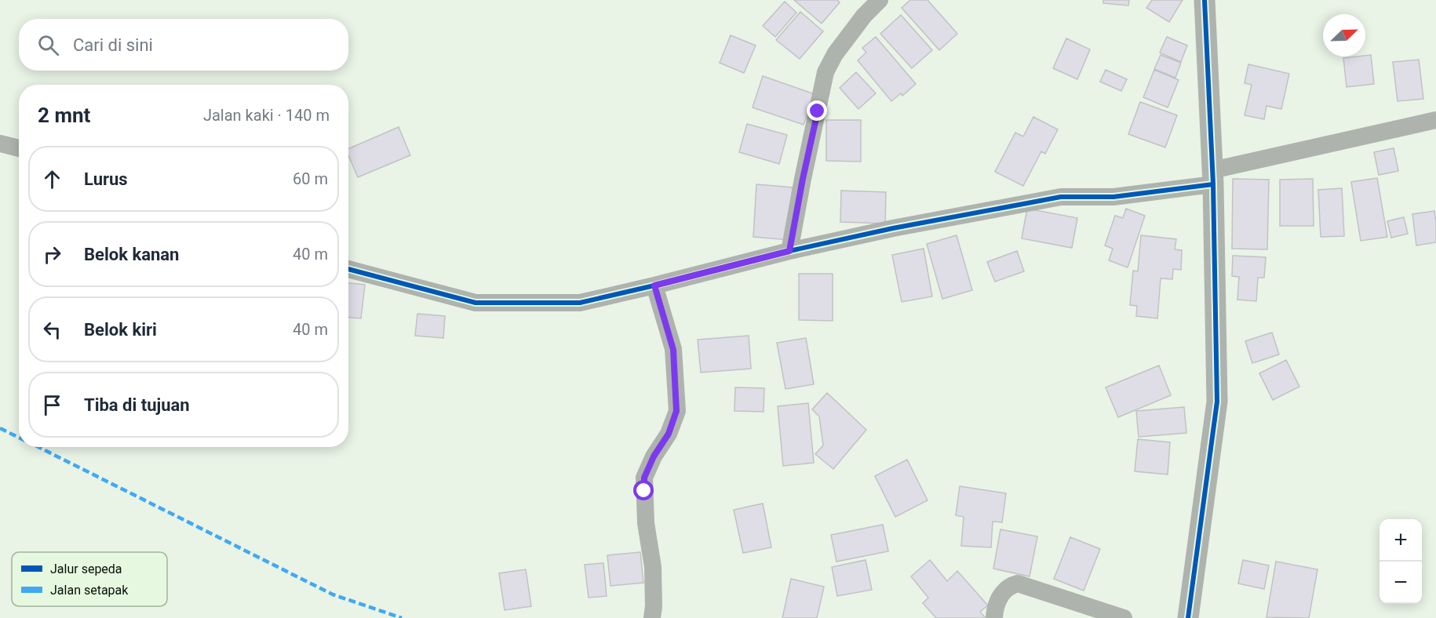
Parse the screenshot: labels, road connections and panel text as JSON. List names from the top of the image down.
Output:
{
  "legend": ["Jalur sepeda", "Jalan setapak"],
  "north": "top right",
  "page": {
    "search": "Cari di sini",
    "heading": ["2 mnt", "Jalan kaki · 140 m"],
    "list": [
      ["Lurus", "60 m"],
      ["Belok kanan", "40 m"],
      ["Belok kiri", "40 m"],
      "Tiba di tujuan"
    ],
    "map_buttons": ["+", "−"]
  }
}
